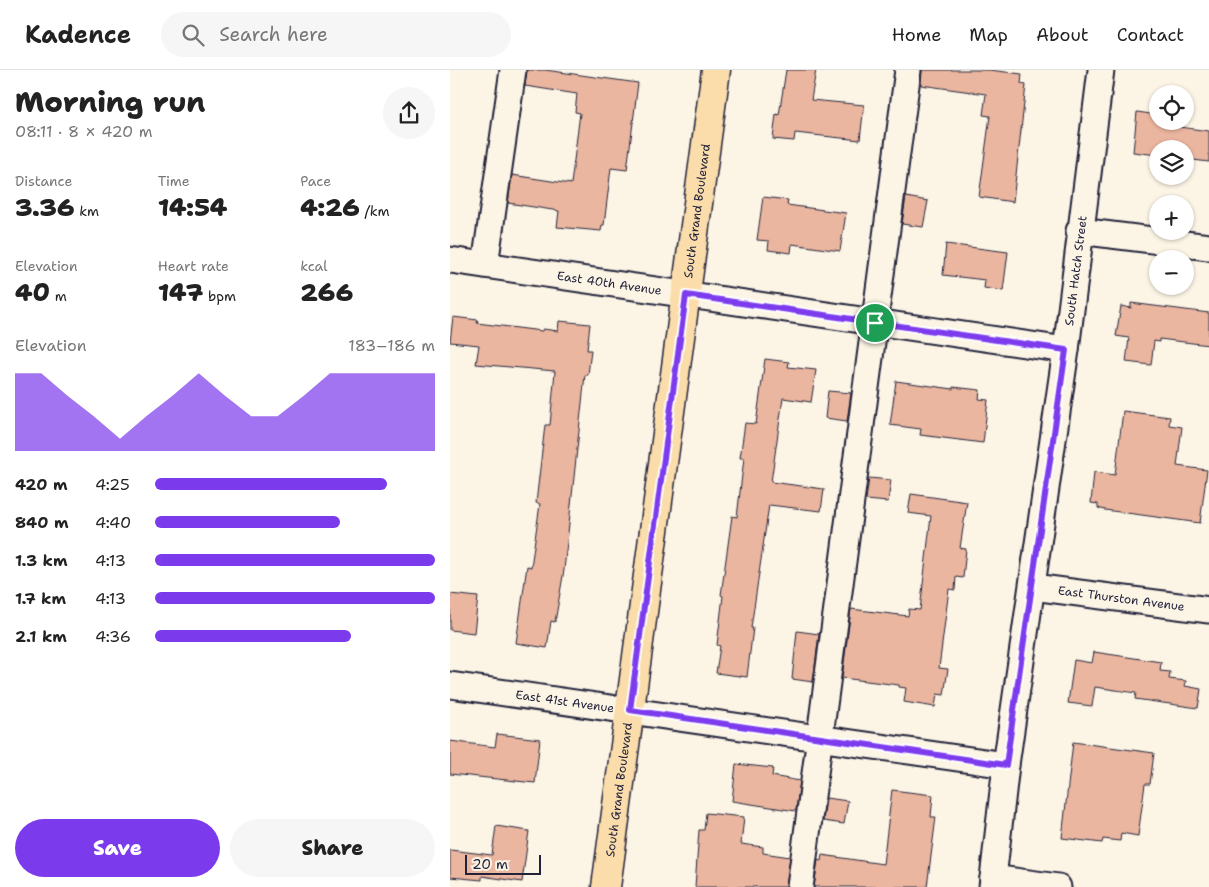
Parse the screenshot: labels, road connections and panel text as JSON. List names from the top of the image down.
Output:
{
  "streets": {
    "main road": ["South Grand Boulevard"],
    "street": [
      "South Hatch Street",
      "East 40th Avenue",
      "East Thurston Avenue",
      "East 41st Avenue"
    ]
  },
  "crossings": [
    ["South Grand Boulevard", "East 40th Avenue"],
    ["South Grand Boulevard", "East 41st Avenue"],
    ["South Hatch Street", "East 40th Avenue"],
    ["South Hatch Street", "East Thurston Avenue"],
    ["South Hatch Street", "East 41st Avenue"]
  ],
  "scale_bar": "20 m",
  "page": {
    "header": "Kadence",
    "search": "Search here",
    "nav": [
      "Home",
      "Map",
      "About",
      "Contact"
    ],
    "heading": ["Morning run", "08:11 · 8 × 420 m"],
    "map_buttons": ["+", "−"],
    "stats": [
      ["Distance", "3.36 km"],
      ["Time", "14:54"],
      ["Pace", "4:26 /km"],
      ["Elevation", "40 m"],
      ["Heart rate", "147 bpm"],
      ["kcal", "266"]
    ],
    "chart": ["Elevation", "183–186 m"],
    "list": [
      {
        "name": "420 m",
        "note": "4:25"
      },
      {
        "name": "840 m",
        "note": "4:40"
      },
      {
        "name": "1.3 km",
        "note": "4:13"
      },
      {
        "name": "1.7 km",
        "note": "4:13"
      },
      {
        "name": "2.1 km",
        "note": "4:36"
      }
    ],
    "buttons": ["Save", "Share"],
    "scale": "20 m"
  }
}
